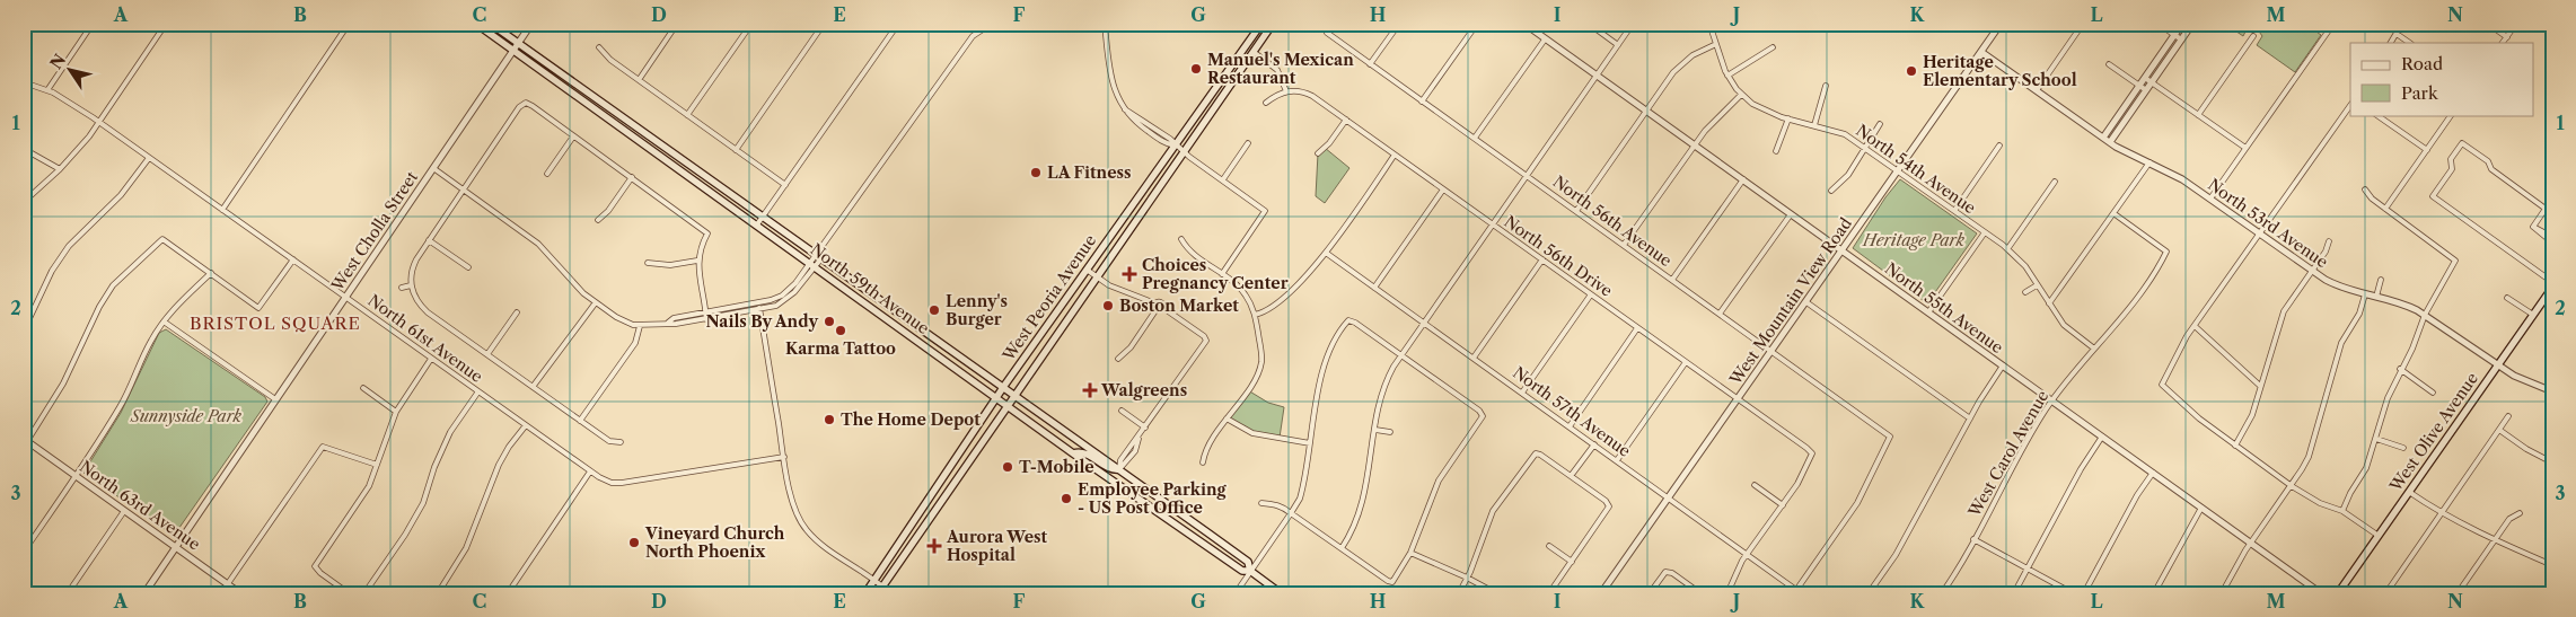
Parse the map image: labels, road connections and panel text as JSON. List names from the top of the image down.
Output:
{
  "streets": {
    "main road": ["North 59th Avenue", "West Peoria Avenue", "West Olive Avenue"],
    "street": [
      "North 54th Avenue",
      "North 56th Avenue",
      "North 53rd Avenue",
      "West Cholla Street",
      "North 56th Drive",
      "West Mountain View Road",
      "North 55th Avenue",
      "North 61st Avenue",
      "North 57th Avenue",
      "West Carol Avenue",
      "North 63rd Avenue"
    ]
  },
  "crossings": [
    ["North 54th Avenue", "West Mountain View Road"],
    ["North 54th Avenue", "West Carol Avenue"],
    ["North 56th Avenue", "West Mountain View Road"],
    ["North 56th Avenue", "North 57th Avenue"],
    ["North 53rd Avenue", "West Mountain View Road"],
    ["North 53rd Avenue", "West Olive Avenue"],
    ["West Cholla Street", "North 59th Avenue"],
    ["West Cholla Street", "North 61st Avenue"],
    ["West Cholla Street", "North 63rd Avenue"],
    ["North 56th Drive", "West Mountain View Road"],
    ["North 59th Avenue", "West Peoria Avenue"],
    ["West Mountain View Road", "North 55th Avenue"],
    ["West Mountain View Road", "North 57th Avenue"],
    ["North 55th Avenue", "West Carol Avenue"]
  ],
  "districts": ["BRISTOL SQUARE"],
  "parks": ["Heritage Park", "Sunnyside Park"],
  "places": {
    "other": [
      "Manuel's Mexican Restaurant",
      "Heritage Elementary School",
      "LA Fitness",
      "Boston Market",
      "Lenny's Burger",
      "Nails By Andy",
      "Karma Tattoo",
      "The Home Depot",
      "T-Mobile",
      "Employee Parking - US Post Office",
      "Vineyard Church North Phoenix"
    ],
    "health": ["Choices Pregnancy Center", "Walgreens", "Aurora West Hospital"]
  },
  "legend": ["Road", "Park"],
  "north": "top left",
  "grid": {
    "columns": [
      "A",
      "B",
      "C",
      "D",
      "E",
      "F",
      "G",
      "H",
      "I",
      "J",
      "K",
      "L",
      "M",
      "N"
    ],
    "rows": ["1", "2", "3"]
  }
}
